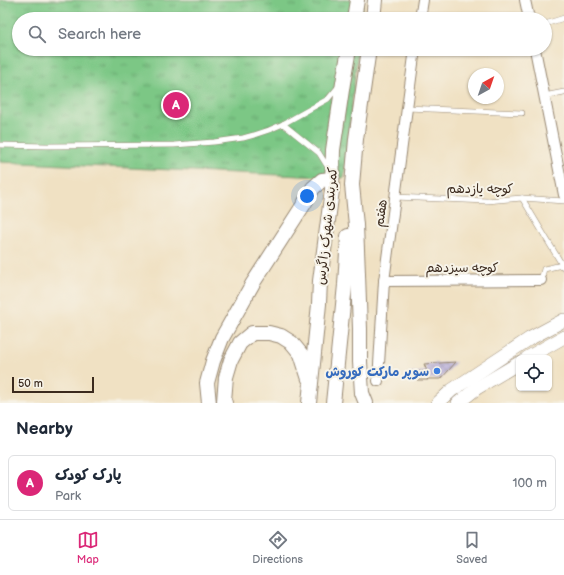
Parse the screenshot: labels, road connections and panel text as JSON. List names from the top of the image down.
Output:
{
  "streets": {
    "main road": ["کمربندی شهرک زاگرس"],
    "street": ["هفتم", "کوچه سیزدهم"],
    "lane": ["کوچه یازدهم"]
  },
  "crossings": [
    ["کوچه یازدهم", "هفتم"],
    ["هفتم", "کوچه سیزدهم"]
  ],
  "places": ["سوپر مارکت کوروش"],
  "scale_bar": "50 m",
  "north": "top right",
  "page": {
    "search": "Search here",
    "pins": "A",
    "scale": "50 m",
    "heading": "Nearby",
    "list": [
      {
        "mark": "A",
        "name": "پارک کودک",
        "note": "Park",
        "value": "100 m"
      }
    ],
    "nav": ["Map", "Directions", "Saved"]
  }
}
